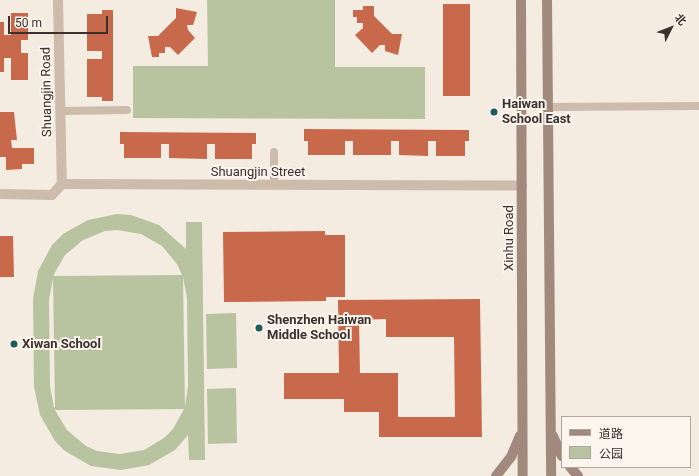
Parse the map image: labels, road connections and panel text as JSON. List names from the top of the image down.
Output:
{
  "streets": {
    "main road": ["Xinhu Road"],
    "street": ["Shuangjin Road", "Shuangjin Street"]
  },
  "crossings": [
    ["Shuangjin Road", "Shuangjin Street"],
    ["Shuangjin Street", "Xinhu Road"]
  ],
  "places": ["Haiwan School East", "Shenzhen Haiwan Middle School", "Xiwan School"],
  "legend": ["道路", "公园"],
  "scale_bar": "50 m",
  "north": "top right"
}
